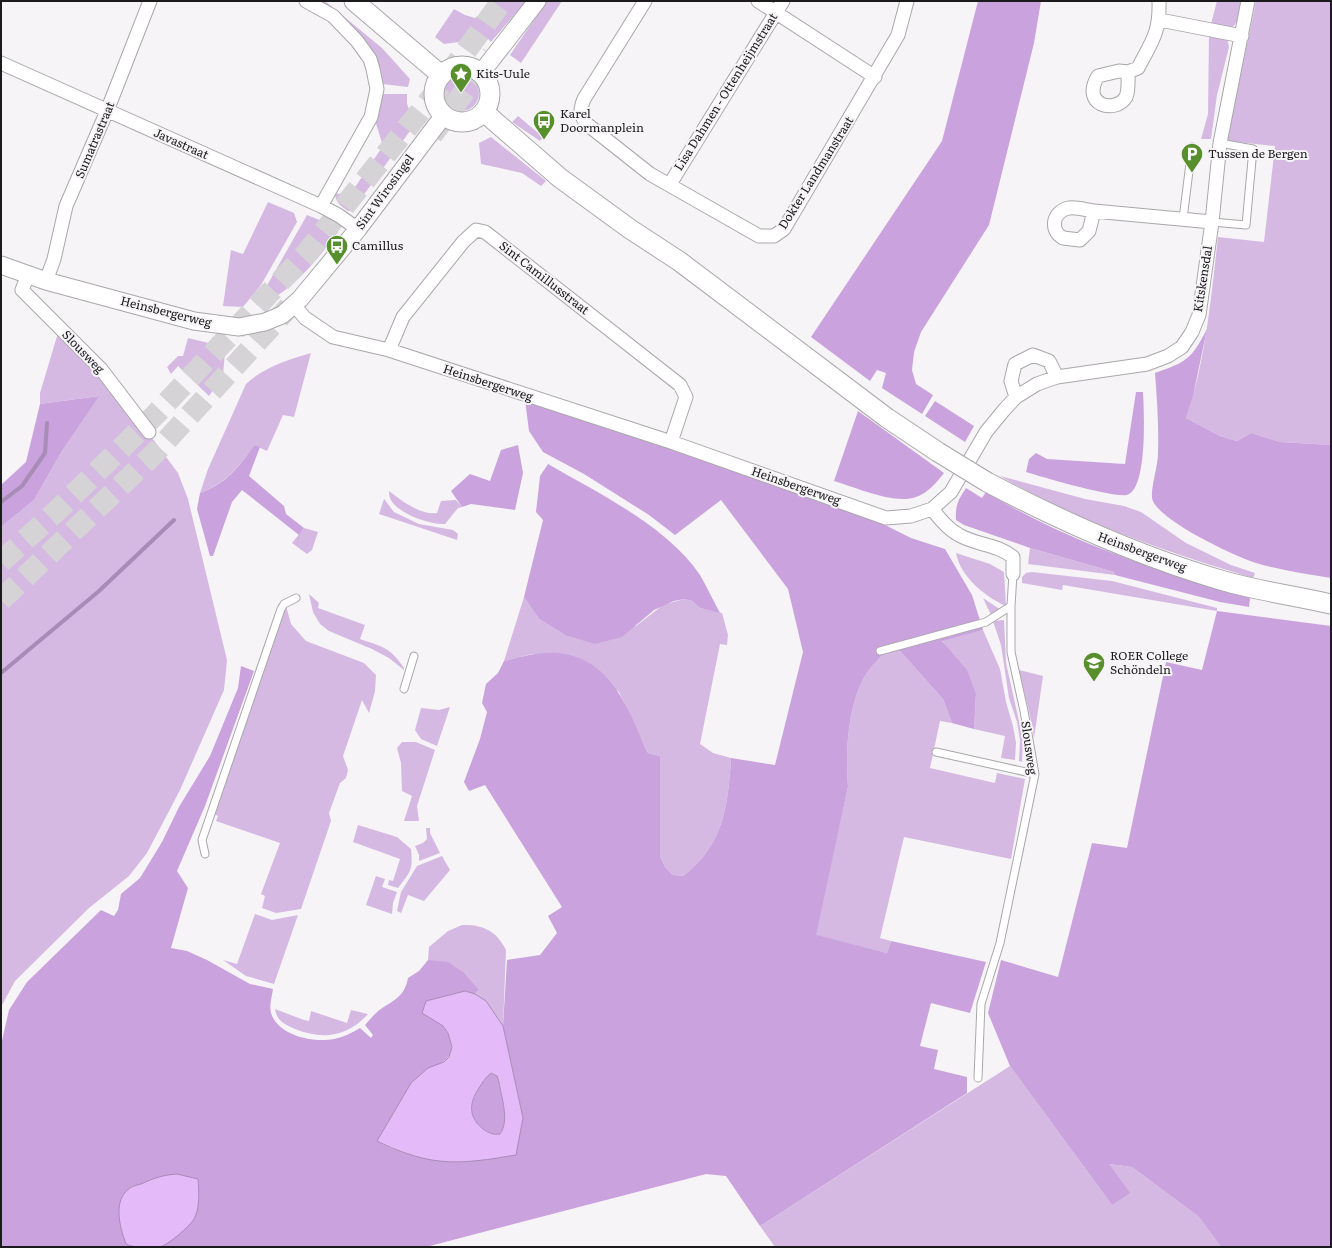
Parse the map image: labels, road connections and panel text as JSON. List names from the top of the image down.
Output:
{
  "streets": {
    "main road": ["Heinsbergerweg"],
    "street": [
      "Lisa Dahmen - Ottenheijmstraat",
      "Sumatrastraat",
      "Javastraat",
      "Dokter Landmanstraat",
      "Sint Wirosingel",
      "Sint Camillusstraat",
      "Kitskensdal",
      "Slousweg"
    ]
  },
  "crossings": [
    ["Lisa Dahmen - Ottenheijmstraat", "Dokter Landmanstraat"],
    ["Sumatrastraat", "Javastraat"],
    ["Sumatrastraat", "Heinsbergerweg"],
    ["Javastraat", "Sint Wirosingel"],
    ["Sint Wirosingel", "Heinsbergerweg"],
    ["Sint Camillusstraat", "Heinsbergerweg"],
    ["Kitskensdal", "Heinsbergerweg"],
    ["Heinsbergerweg", "Slousweg"]
  ],
  "places": {
    "place": ["Kits-Uule"],
    "bus stop": ["Karel Doormanplein", "Camillus"],
    "parking": ["Tussen de Bergen"],
    "school or university": ["ROER College Schöndeln"]
  }
}
